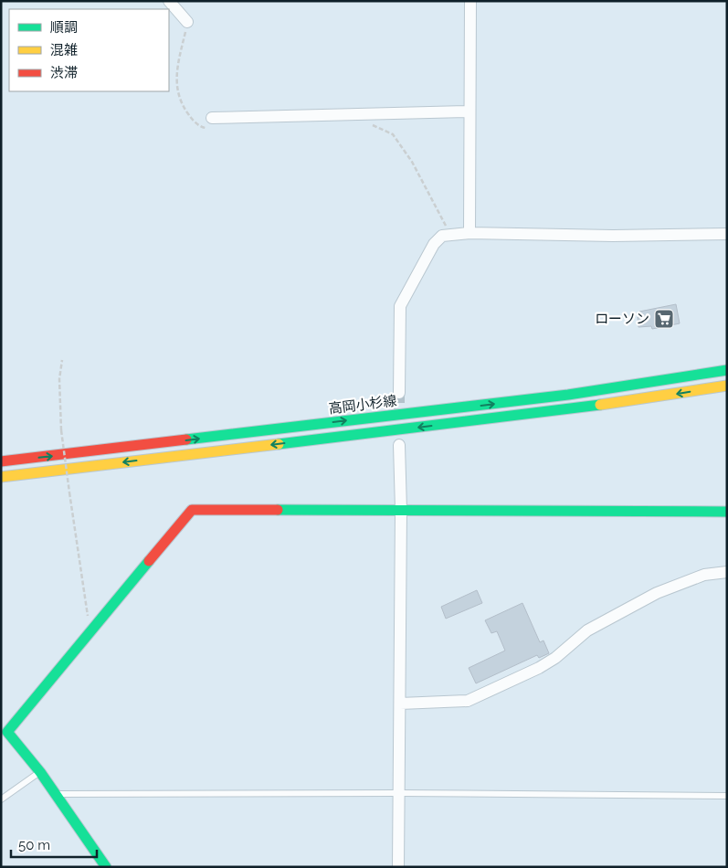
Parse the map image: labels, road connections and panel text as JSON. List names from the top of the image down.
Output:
{
  "streets": {
    "main road": ["高岡小杉線"]
  },
  "places": {
    "supermarket": ["ローソン"]
  },
  "legend": ["順調", "混雑", "渋滞"],
  "scale_bar": "50 m"
}
